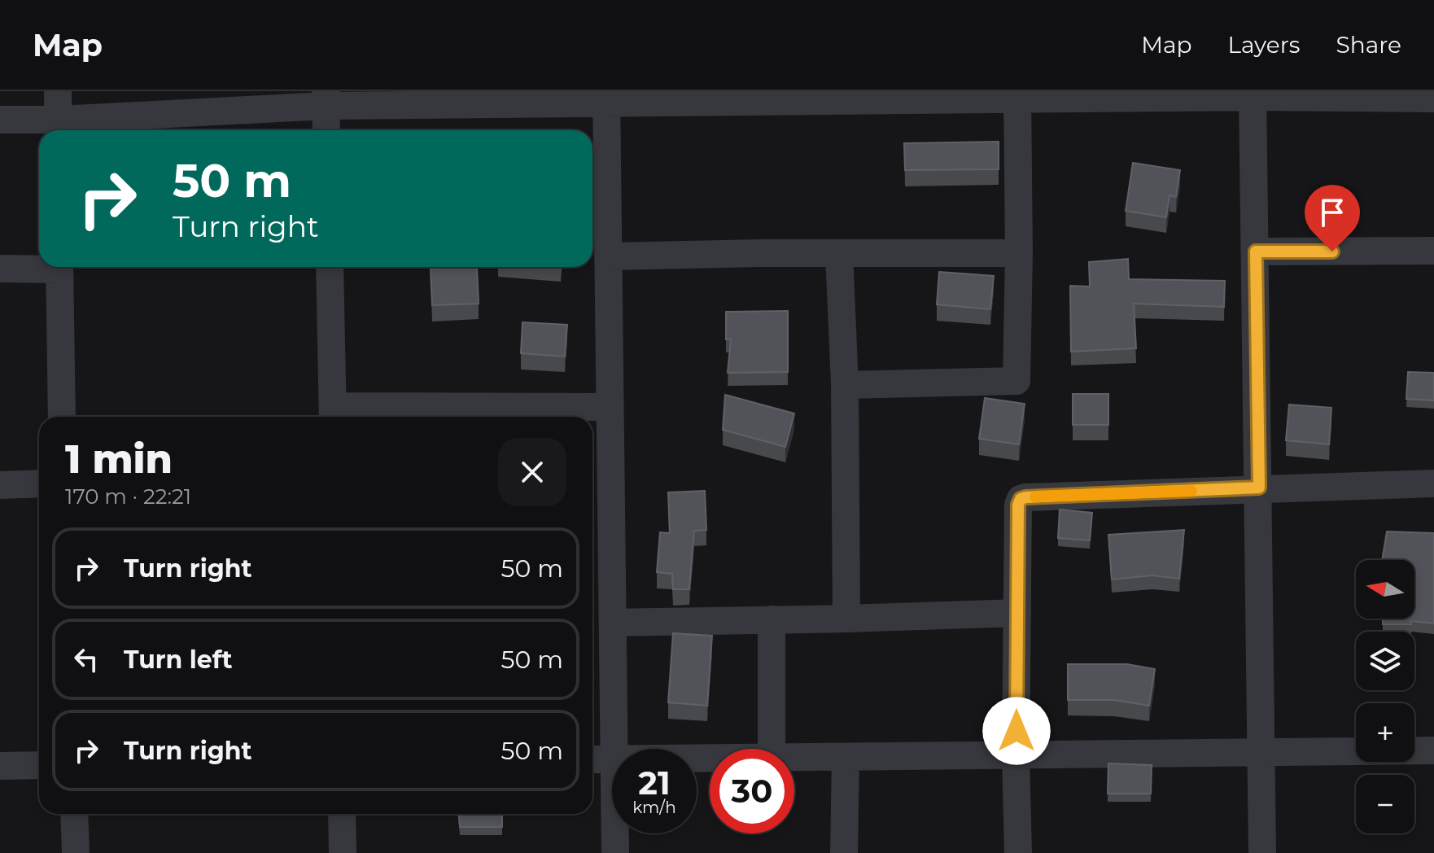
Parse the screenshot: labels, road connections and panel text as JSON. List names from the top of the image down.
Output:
{
  "north": "left",
  "page": {
    "header": "Map",
    "nav": ["Map", "Layers", "Share"],
    "turn": ["50 m", "Turn right"],
    "heading": ["1 min", "170 m · 22:21"],
    "list": [
      {
        "name": "Turn right",
        "value": "50 m"
      },
      {
        "name": "Turn left",
        "value": "50 m"
      },
      {
        "name": "Turn right",
        "value": "50 m"
      }
    ],
    "map_buttons": ["+", "−"],
    "speed": "21 km/h",
    "limit": "30"
  }
}
